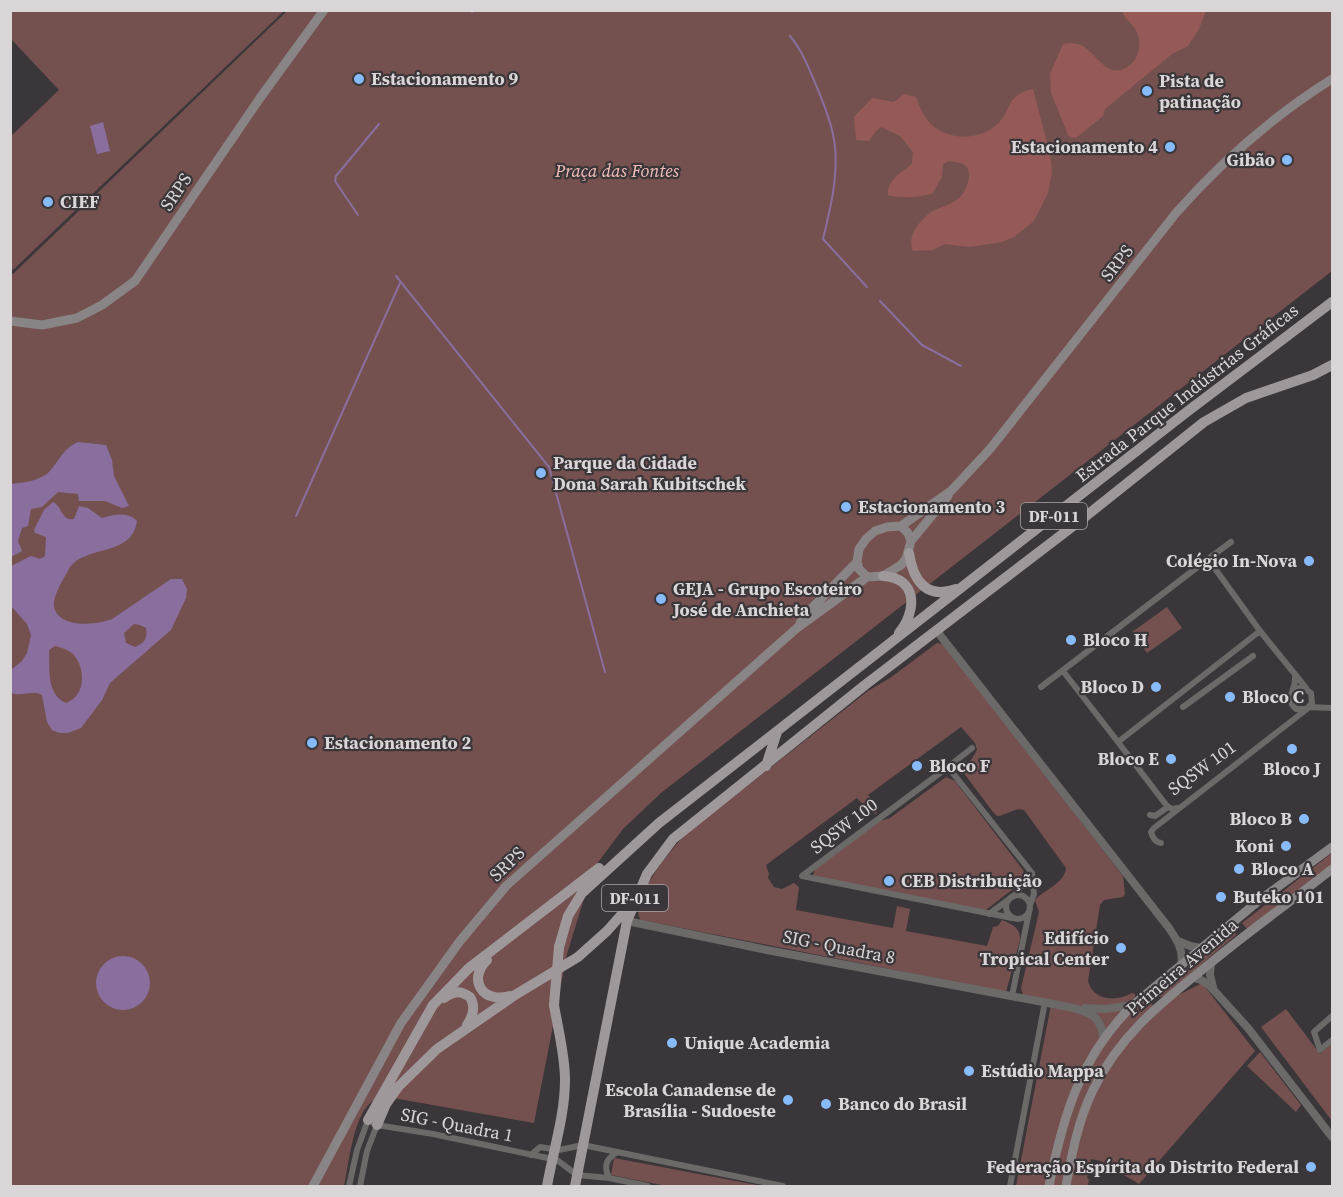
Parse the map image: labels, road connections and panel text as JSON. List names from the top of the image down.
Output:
{
  "streets": {
    "main road": [
      "SRPS",
      "Estrada Parque Indústrias Gráficas",
      "DF-011",
      "Primeira Avenida"
    ],
    "street": [
      "SQSW 101",
      "SQSW 100",
      "SIG - Quadra 8",
      "SIG - Quadra 1"
    ]
  },
  "crossings": [
    ["Estrada Parque Indústrias Gráficas", "SIG - Quadra 8"],
    ["Estrada Parque Indústrias Gráficas", "SIG - Quadra 1"],
    ["SIG - Quadra 8", "Primeira Avenida"]
  ],
  "parks": ["Praça das Fontes"],
  "places": [
    "Estacionamento 9",
    "Pista de patinação",
    "Estacionamento 4",
    "Gibão",
    "CIEF",
    "Parque da Cidade Dona Sarah Kubitschek",
    "Estacionamento 3",
    "Colégio In-Nova",
    "GEJA - Grupo Escoteiro José de Anchieta",
    "Bloco H",
    "Bloco D",
    "Bloco C",
    "Estacionamento 2",
    "Bloco J",
    "Bloco E",
    "Bloco F",
    "Bloco B",
    "Koni",
    "Bloco A",
    "CEB Distribuição",
    "Buteko 101",
    "Edifício Tropical Center",
    "Unique Academia",
    "Estúdio Mappa",
    "Escola Canadense de Brasília - Sudoeste",
    "Banco do Brasil",
    "Federação Espírita do Distrito Federal"
  ]
}
